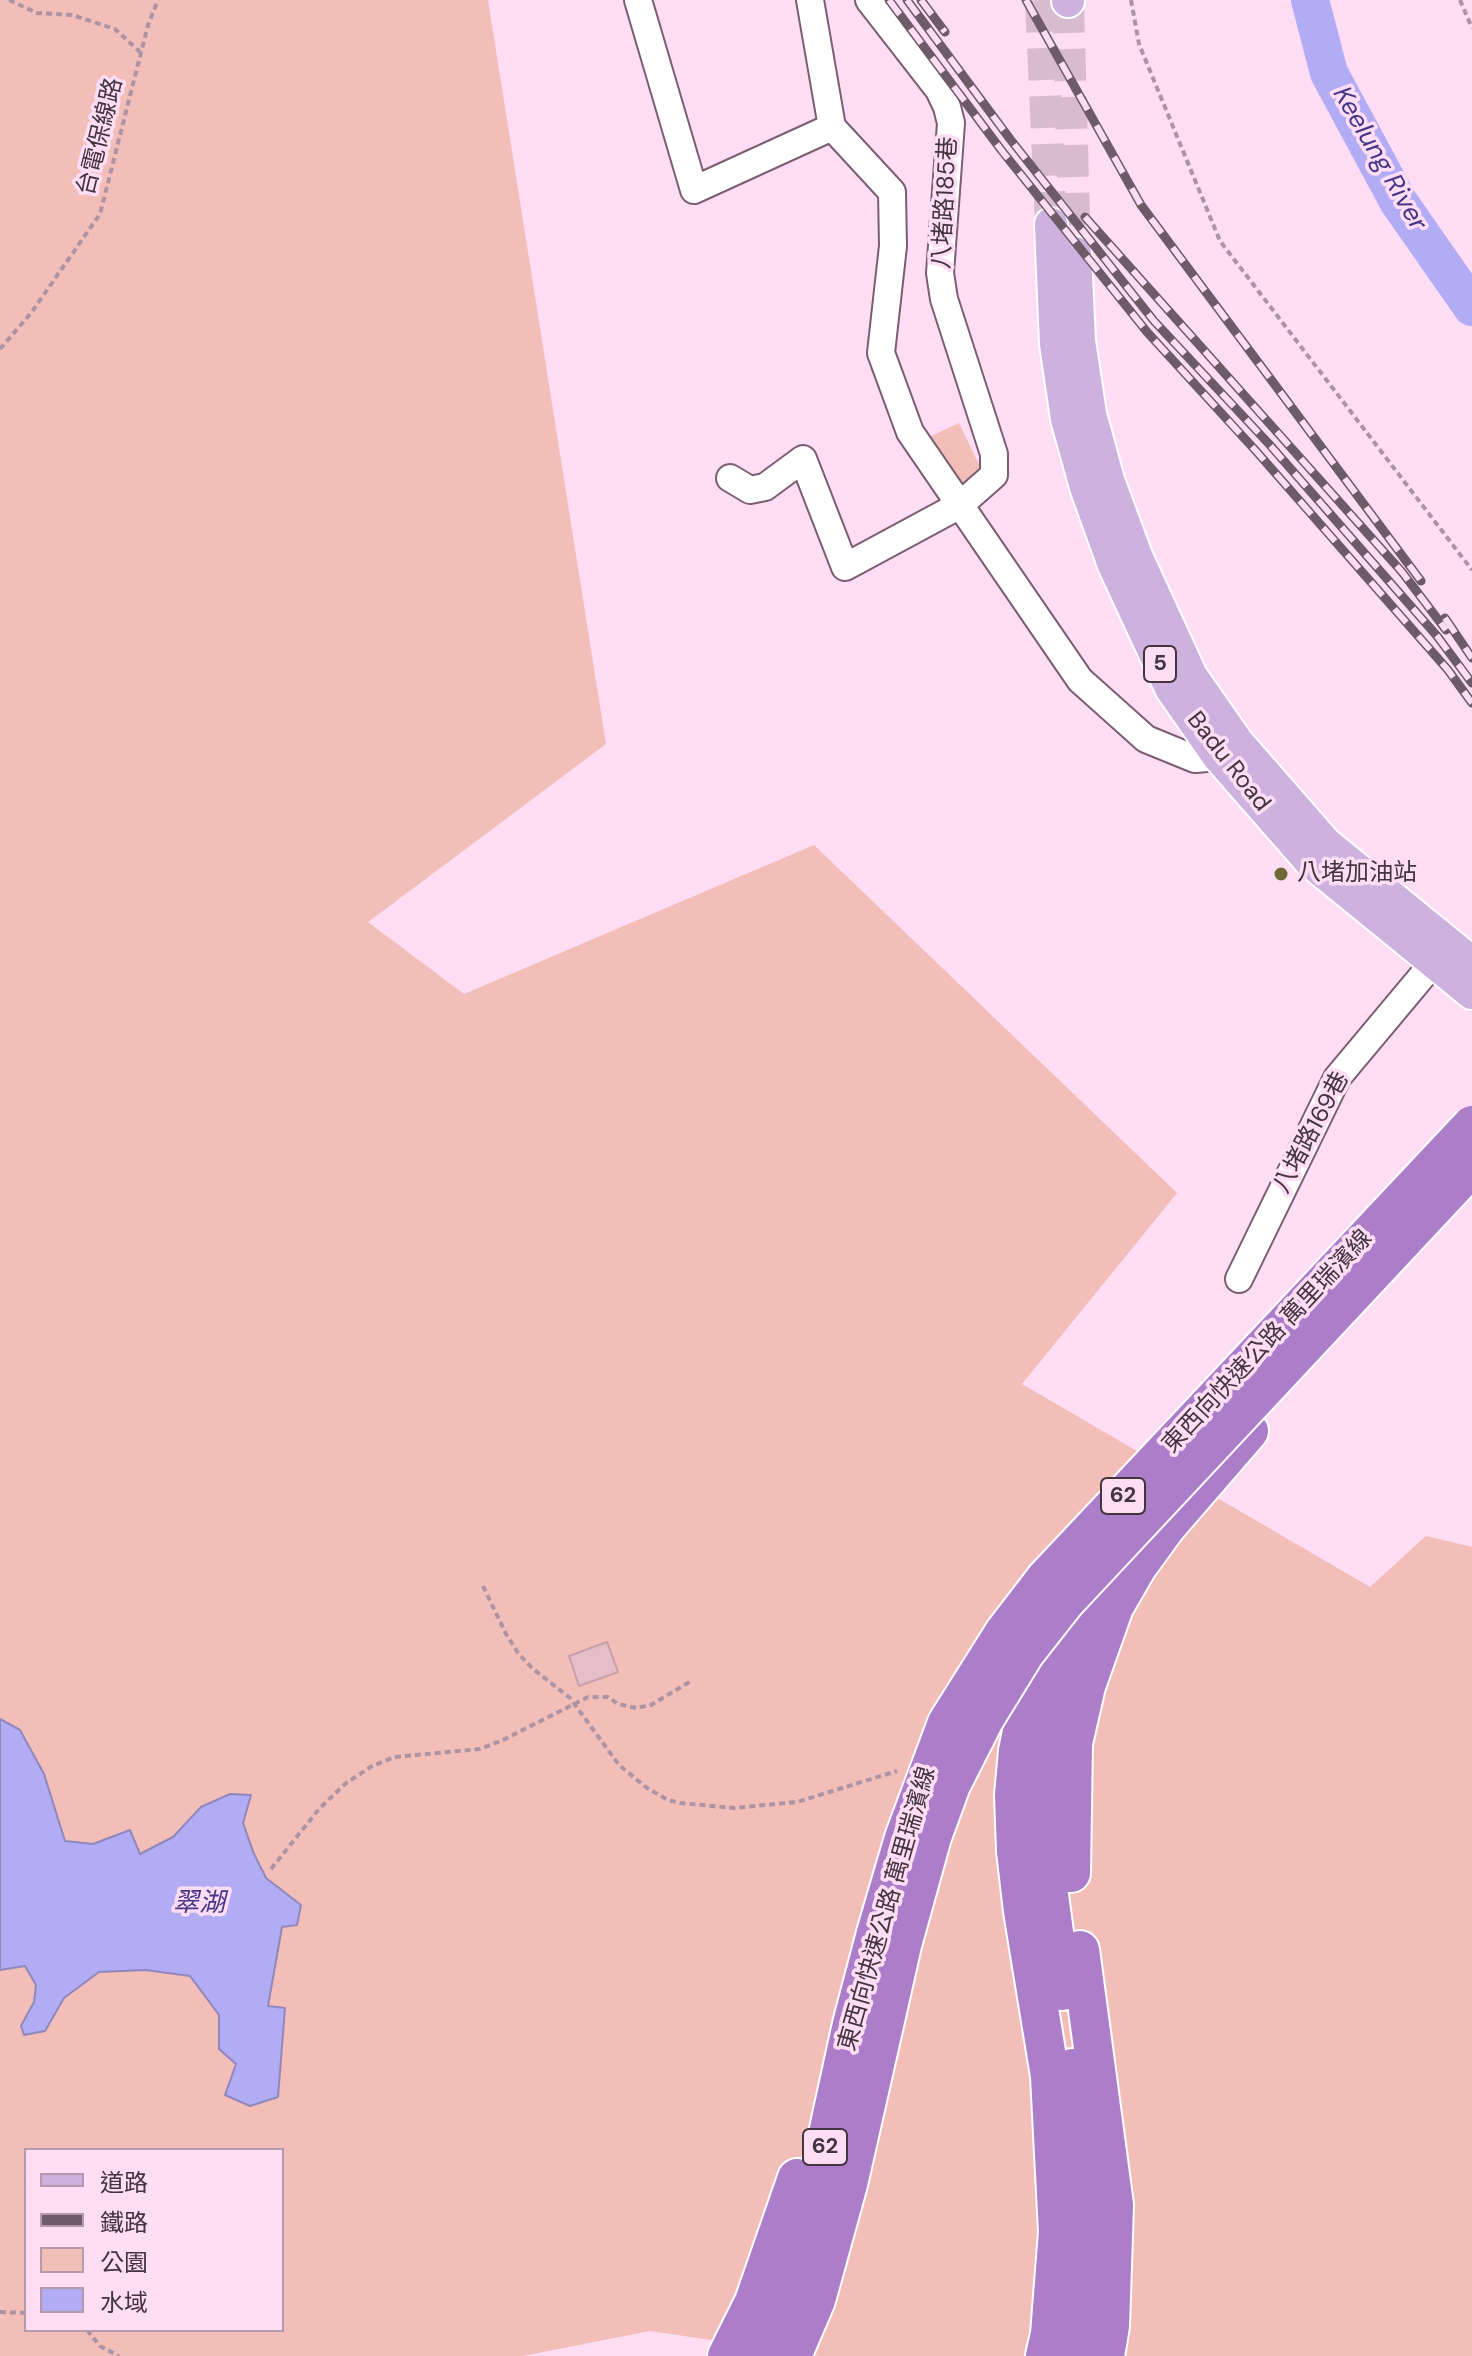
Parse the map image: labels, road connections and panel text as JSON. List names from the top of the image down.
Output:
{
  "streets": {
    "highway": ["東西向快速公路 萬里瑞濱線", "62"],
    "main road": ["5", "Badu Road"],
    "street": ["八堵路185巷", "八堵路169巷"],
    "path": ["台電保線路"]
  },
  "crossings": [
    ["Badu Road", "八堵路169巷"]
  ],
  "water": ["Keelung River", "翠湖"],
  "places": ["八堵加油站"],
  "legend": [
    "道路",
    "鐵路",
    "公園",
    "水域"
  ]
}
